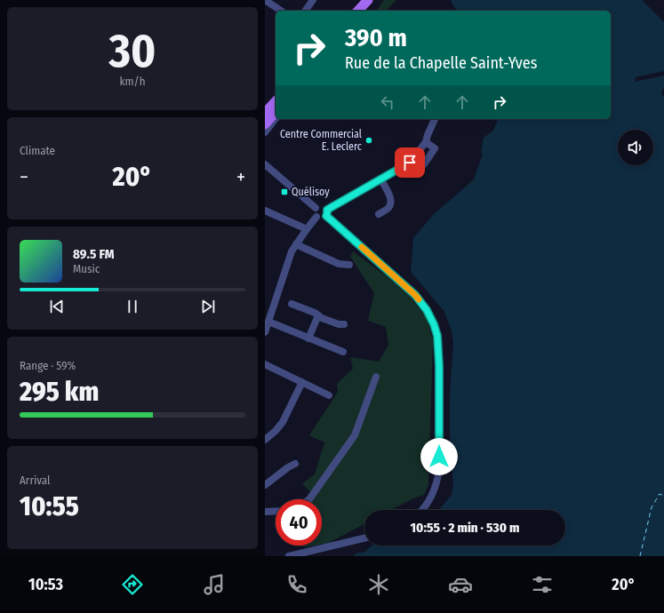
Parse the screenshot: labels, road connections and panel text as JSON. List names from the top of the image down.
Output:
{
  "places": {
    "other": ["Centre Commercial E. Leclerc"],
    "transit": ["Quélisoy"]
  },
  "page": {
    "tile": [
      ["30", "km/h"],
      "Climate",
      ["Range · 59%", "295 km"],
      ["Arrival", "10:55"]
    ],
    "turn": ["390 m", "Rue de la Chapelle Saint-Yves"],
    "heat": ["−", "20°", "+"],
    "song": ["89.5 FM", "Music"],
    "limit": "40",
    "trip": "10:55 · 2 min · 530 m",
    "tabs": ["10:53", "20°"]
  }
}
